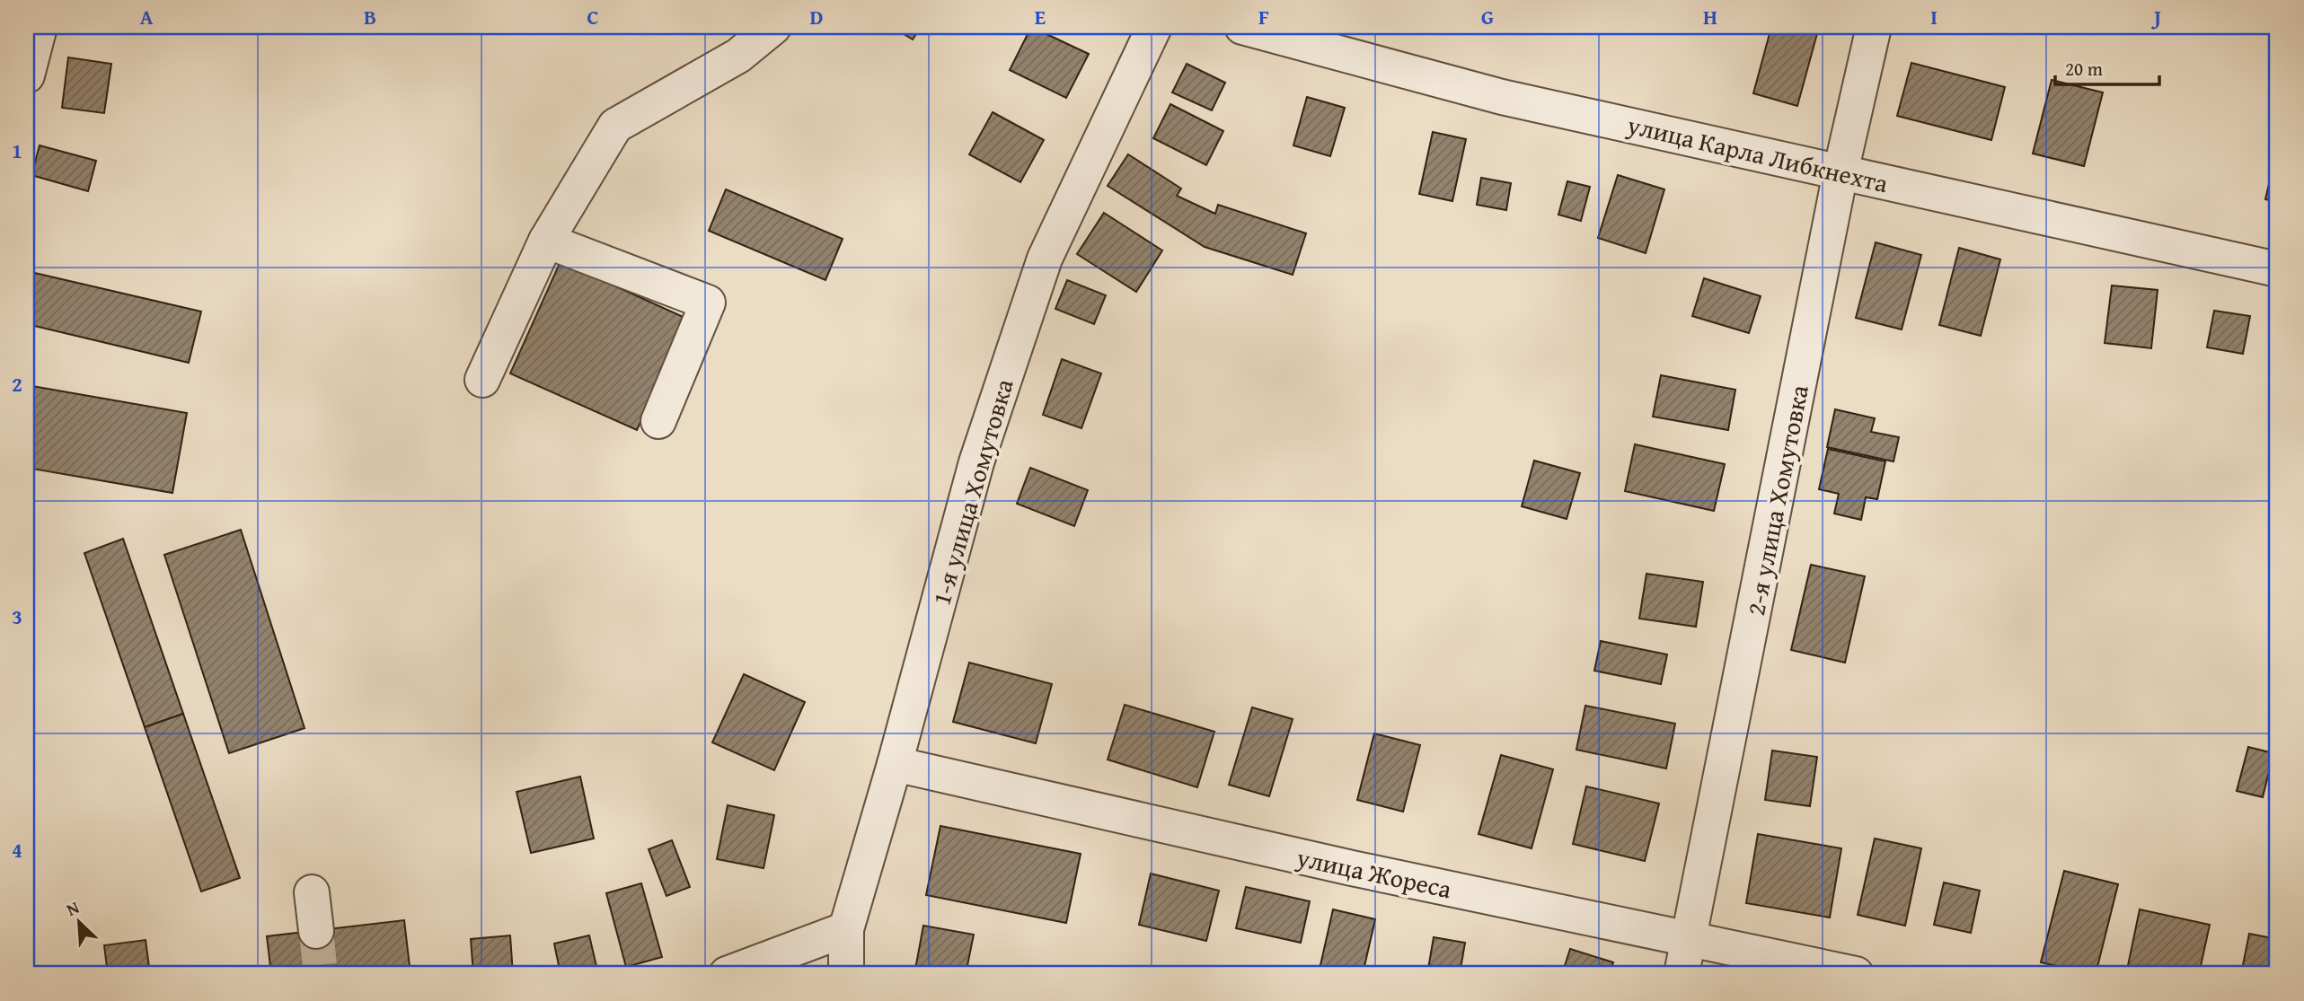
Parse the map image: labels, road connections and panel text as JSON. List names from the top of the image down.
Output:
{
  "streets": {
    "street": [
      "улица Карла Либкнехта",
      "1-я улица Хомутовка",
      "2-я улица Хомутовка",
      "улица Жореса"
    ]
  },
  "crossings": [
    ["улица Карла Либкнехта", "2-я улица Хомутовка"],
    ["1-я улица Хомутовка", "улица Жореса"],
    ["2-я улица Хомутовка", "улица Жореса"]
  ],
  "scale_bar": "20 m",
  "north": "top left",
  "grid": {
    "columns": [
      "A",
      "B",
      "C",
      "D",
      "E",
      "F",
      "G",
      "H",
      "I",
      "J"
    ],
    "rows": [
      "1",
      "2",
      "3",
      "4"
    ]
  }
}
